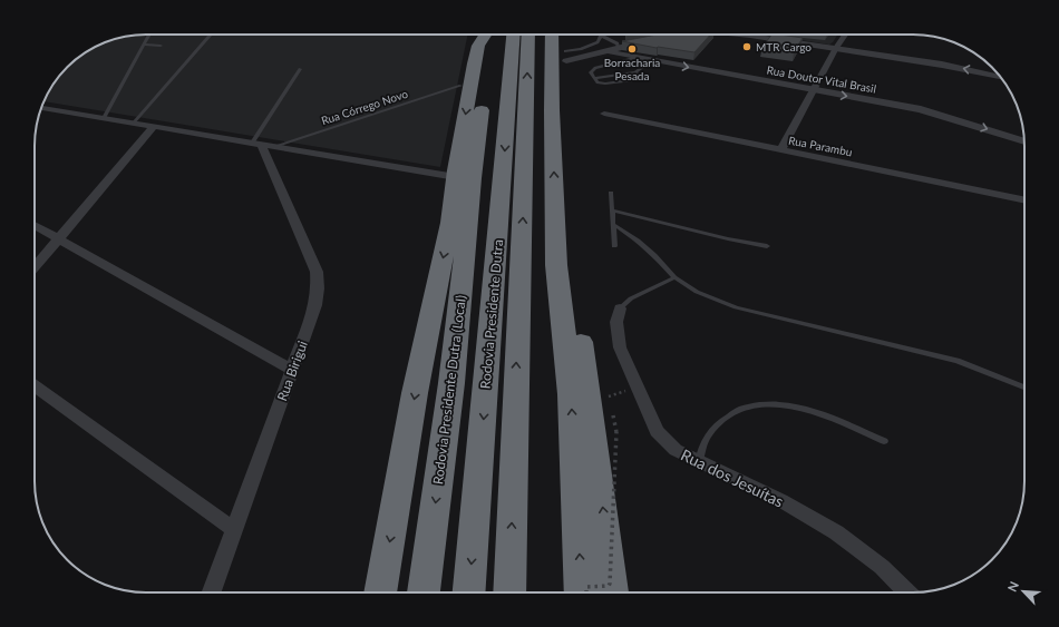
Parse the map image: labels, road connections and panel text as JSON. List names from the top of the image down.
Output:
{
  "streets": {
    "highway": ["Rodovia Presidente Dutra", "Rodovia Presidente Dutra (Local)"],
    "street": [
      "Rua Doutor Vital Brasil",
      "Rua Parambu",
      "Rua Birigui",
      "Rua dos Jesuítas"
    ],
    "lane": ["Rua Córrego Novo"]
  },
  "crossings": [
    ["Rua Córrego Novo", "Rua Birigui"]
  ],
  "places": ["MTR Cargo", "Borracharia Pesada"],
  "north": "top left"
}
